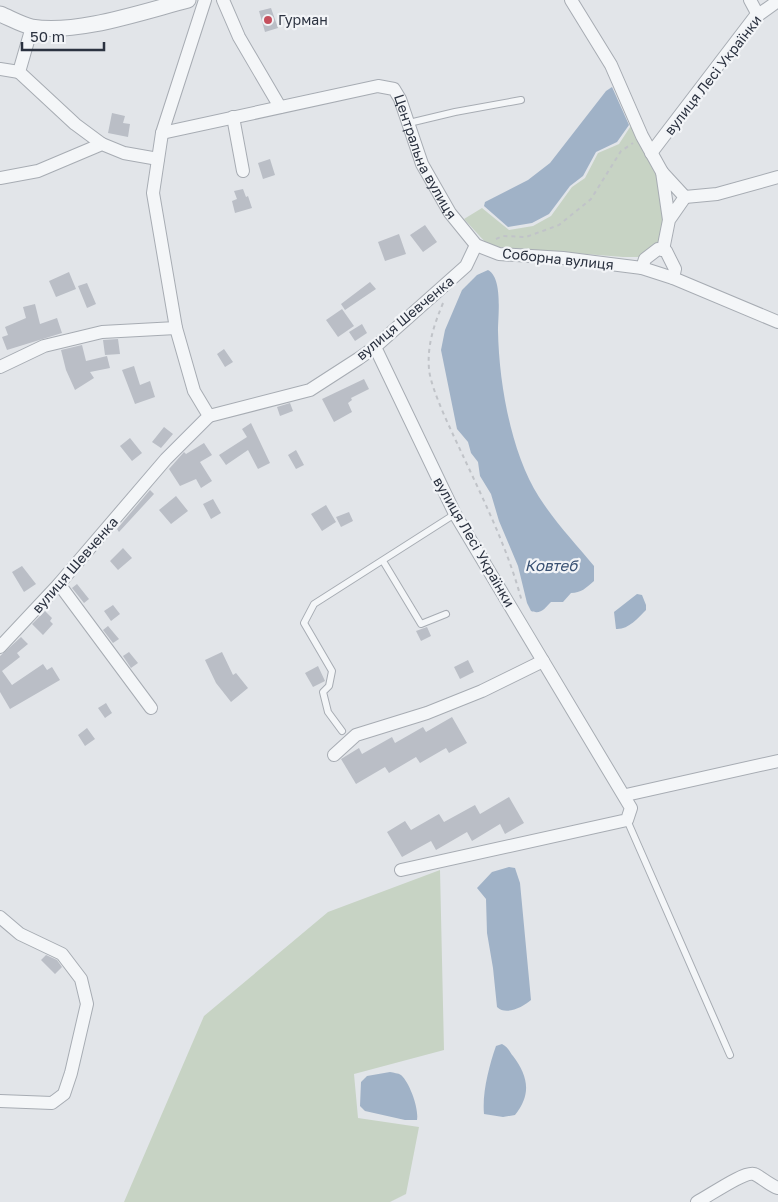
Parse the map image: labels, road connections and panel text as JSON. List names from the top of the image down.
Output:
{
  "streets": {
    "street": [
      "вулиця Лесі Українки",
      "Центральна вулиця",
      "Соборна вулиця",
      "вулиця Шевченка"
    ]
  },
  "crossings": [
    ["вулиця Лесі Українки", "вулиця Шевченка"],
    ["Центральна вулиця", "Соборна вулиця"],
    ["Центральна вулиця", "вулиця Шевченка"],
    ["Соборна вулиця", "вулиця Шевченка"]
  ],
  "water": ["Ковтеб"],
  "places": ["Гурман"],
  "scale_bar": "50 m"
}
